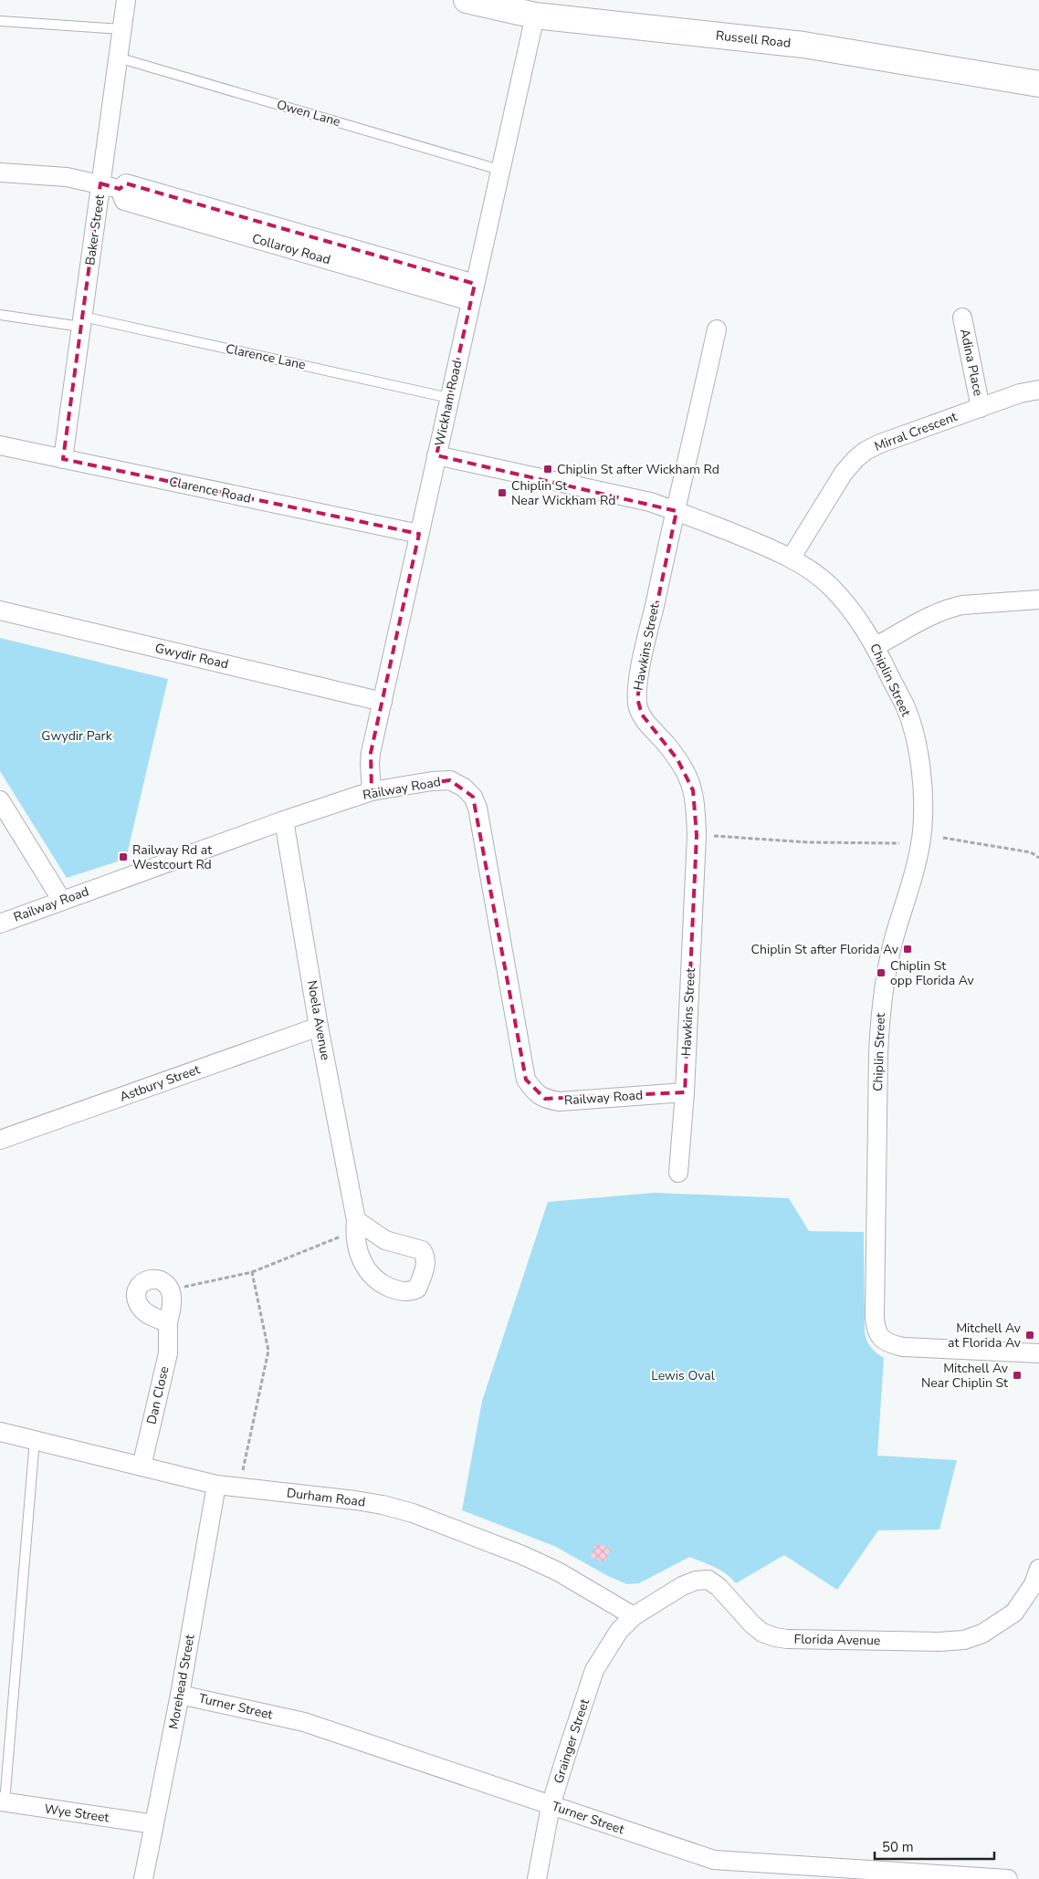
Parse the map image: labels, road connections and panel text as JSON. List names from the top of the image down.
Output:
{
  "streets": {
    "main road": ["Russell Road"],
    "street": [
      "Baker Street",
      "Collaroy Road",
      "Adina Place",
      "Wickham Road",
      "Mirral Crescent",
      "Clarence Road",
      "Hawkins Street",
      "Gwydir Road",
      "Chiplin Street",
      "Railway Road",
      "Noela Avenue",
      "Astbury Street",
      "Dan Close",
      "Durham Road",
      "Florida Avenue",
      "Morehead Street",
      "Turner Street",
      "Grainger Street",
      "Wye Street"
    ],
    "lane": ["Owen Lane", "Clarence Lane"]
  },
  "crossings": [
    ["Russell Road", "Wickham Road"],
    ["Owen Lane", "Baker Street"],
    ["Owen Lane", "Wickham Road"],
    ["Baker Street", "Collaroy Road"],
    ["Baker Street", "Clarence Lane"],
    ["Baker Street", "Clarence Road"],
    ["Collaroy Road", "Wickham Road"],
    ["Clarence Lane", "Wickham Road"],
    ["Adina Place", "Mirral Crescent"],
    ["Wickham Road", "Clarence Road"],
    ["Wickham Road", "Gwydir Road"],
    ["Wickham Road", "Chiplin Street"],
    ["Wickham Road", "Railway Road"],
    ["Mirral Crescent", "Chiplin Street"],
    ["Hawkins Street", "Chiplin Street"],
    ["Hawkins Street", "Railway Road"],
    ["Railway Road", "Noela Avenue"],
    ["Noela Avenue", "Astbury Street"],
    ["Dan Close", "Durham Road"],
    ["Durham Road", "Florida Avenue"],
    ["Durham Road", "Morehead Street"],
    ["Durham Road", "Grainger Street"],
    ["Florida Avenue", "Grainger Street"],
    ["Morehead Street", "Turner Street"],
    ["Morehead Street", "Wye Street"],
    ["Turner Street", "Grainger Street"]
  ],
  "parks": ["Gwydir Park", "Lewis Oval"],
  "places": {
    "transit": [
      "Chiplin St after Wickham Rd",
      "Chiplin St Near Wickham Rd",
      "Railway Rd at Westcourt Rd",
      "Chiplin St after Florida Av",
      "Chiplin St opp Florida Av",
      "Mitchell Av at Florida Av",
      "Mitchell Av Near Chiplin St"
    ]
  },
  "scale_bar": "50 m"
}
